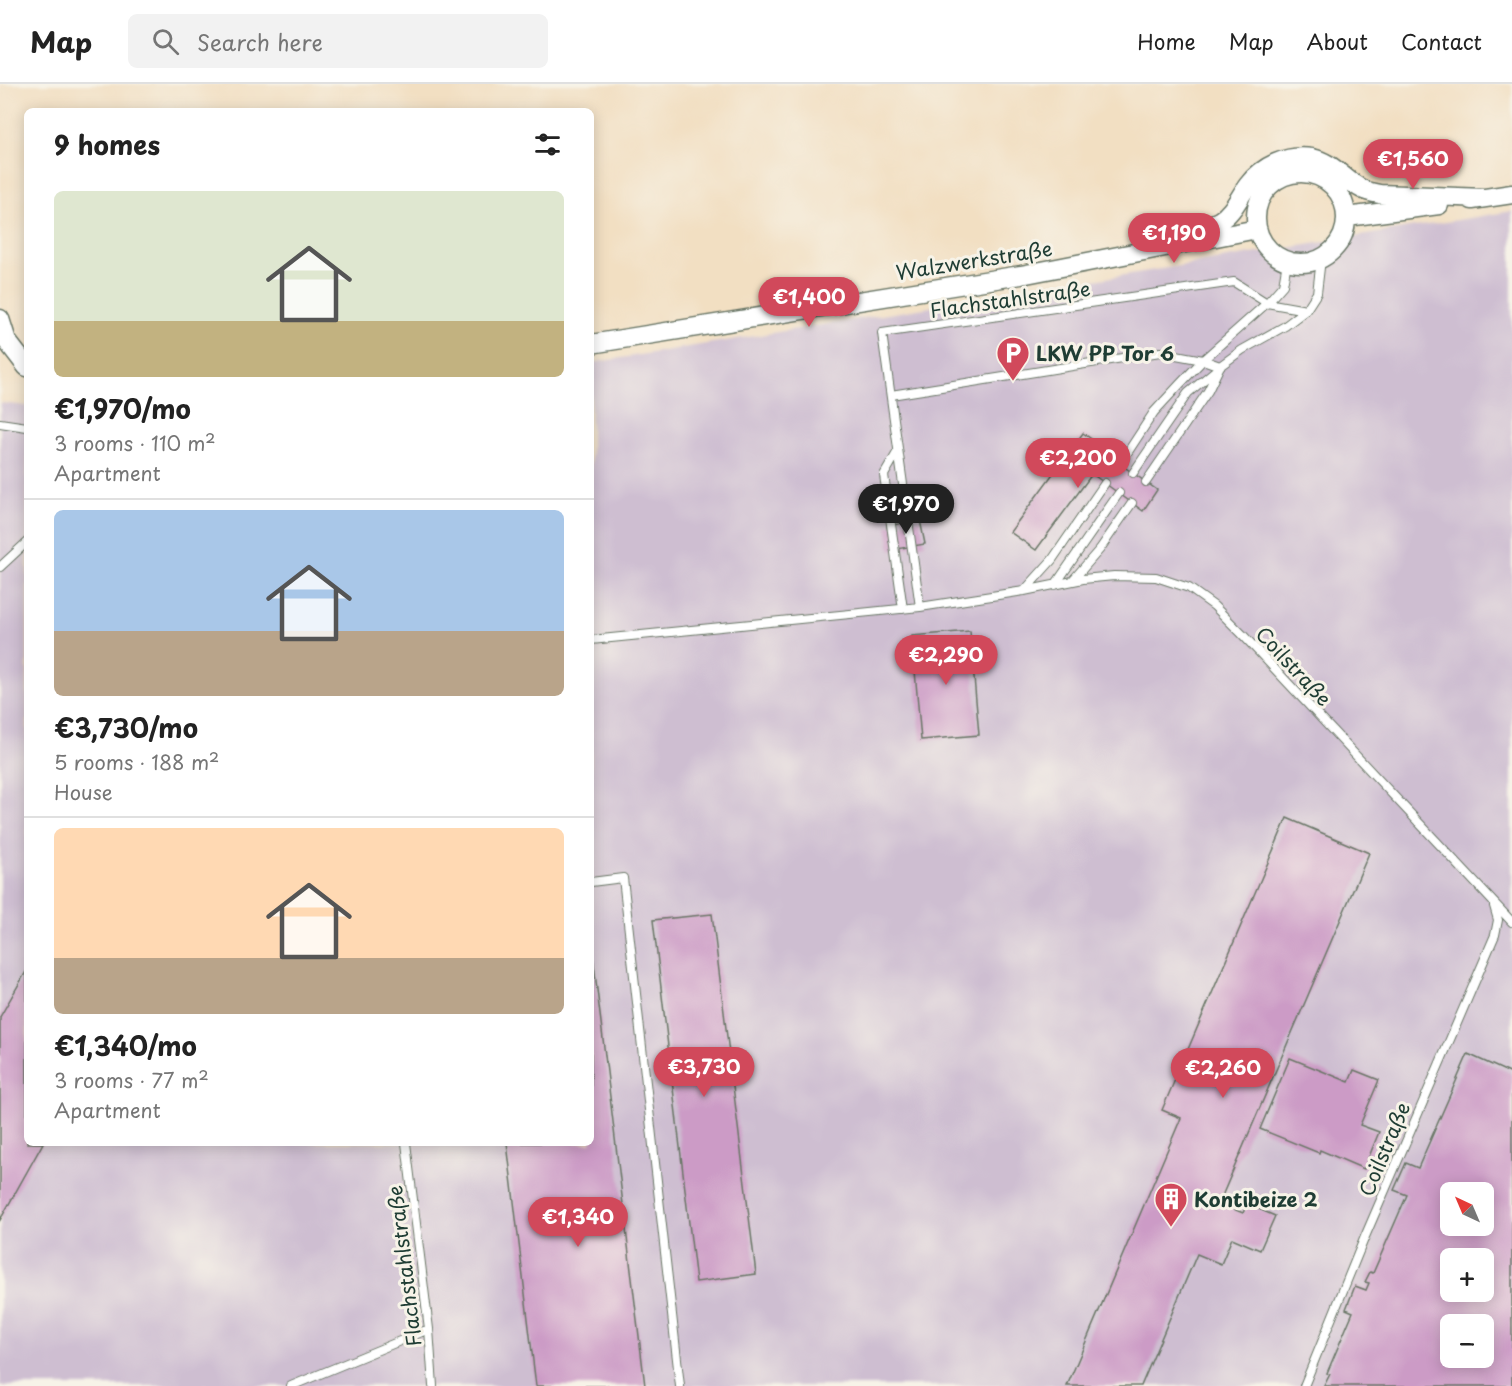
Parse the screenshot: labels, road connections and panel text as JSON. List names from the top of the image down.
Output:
{
  "streets": {
    "street": ["Walzwerkstraße"],
    "lane": ["Flachstahlstraße", "Coilstraße"]
  },
  "places": {
    "parking": ["LKW PP Tor 6"],
    "building": ["Kontibeize 2"]
  },
  "north": "top left",
  "page": {
    "header": "Map",
    "search": "Search here",
    "nav": [
      "Home",
      "Map",
      "About",
      "Contact"
    ],
    "heading": "9 homes",
    "price": [
      "€1,560",
      "€1,190",
      "€1,400",
      "€2,200",
      "€1,970",
      "€2,290",
      "€3,730",
      "€2,260",
      "€1,340"
    ],
    "list": [
      {
        "name": "€1,970/mo",
        "note": "3 rooms · 110 m² · Apartment"
      },
      {
        "name": "€3,730/mo",
        "note": "5 rooms · 188 m² · House"
      },
      {
        "name": "€1,340/mo",
        "note": "3 rooms · 77 m² · Apartment"
      }
    ],
    "map_buttons": ["+", "−"]
  }
}
